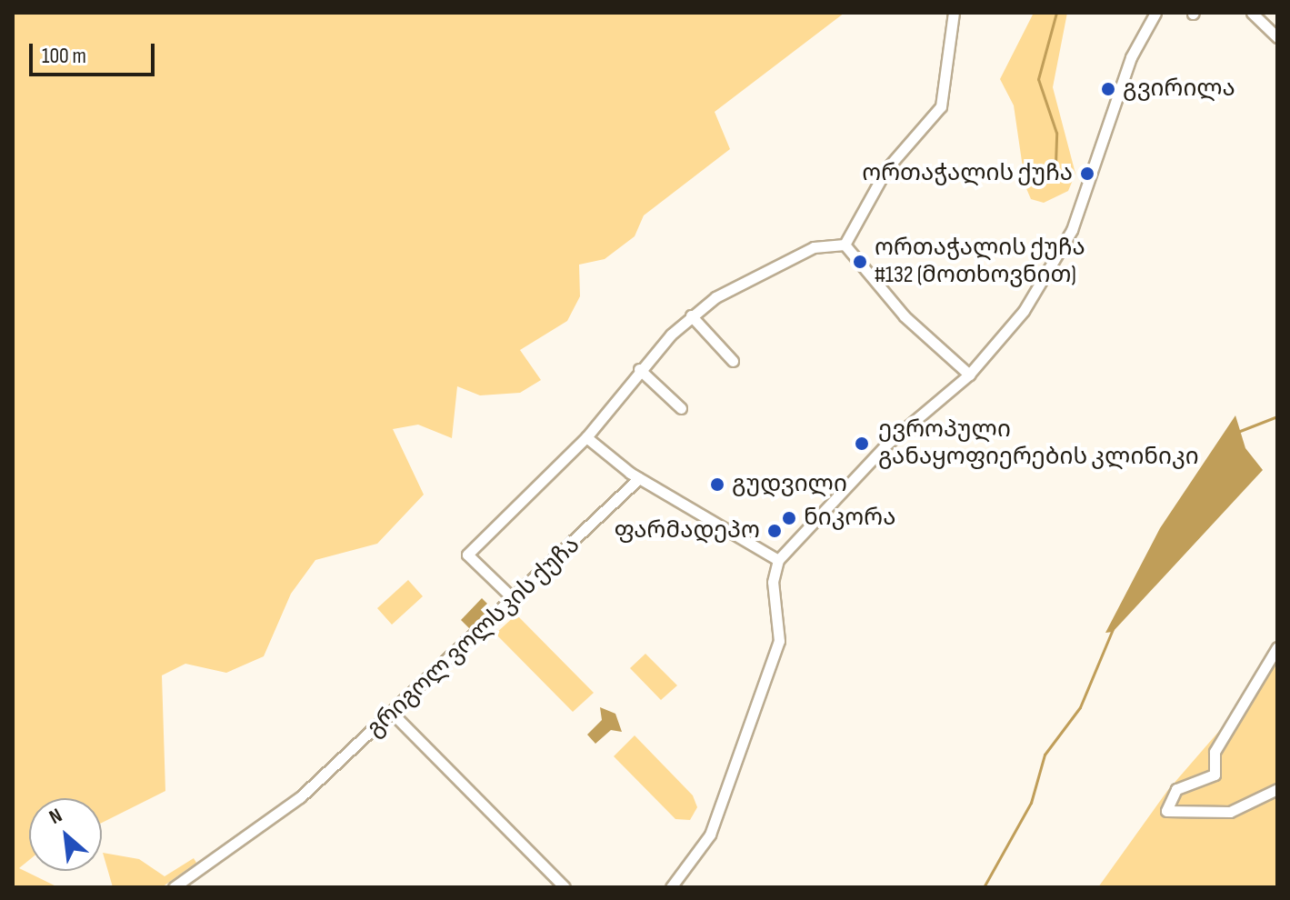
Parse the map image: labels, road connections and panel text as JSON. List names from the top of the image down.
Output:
{
  "streets": {
    "street": ["გრიგოლ ვოლსკის ქუჩა"]
  },
  "places": [
    "გვირილა",
    "ორთაჭალის ქუჩა",
    "ორთაჭალის ქუჩა #132 (მოთხოვნით)",
    "ევროპული განაყოფიერების კლინიკი",
    "გუდვილი",
    "ნიკორა",
    "ფარმადეპო"
  ],
  "scale_bar": "100 m",
  "north": "top left"
}
